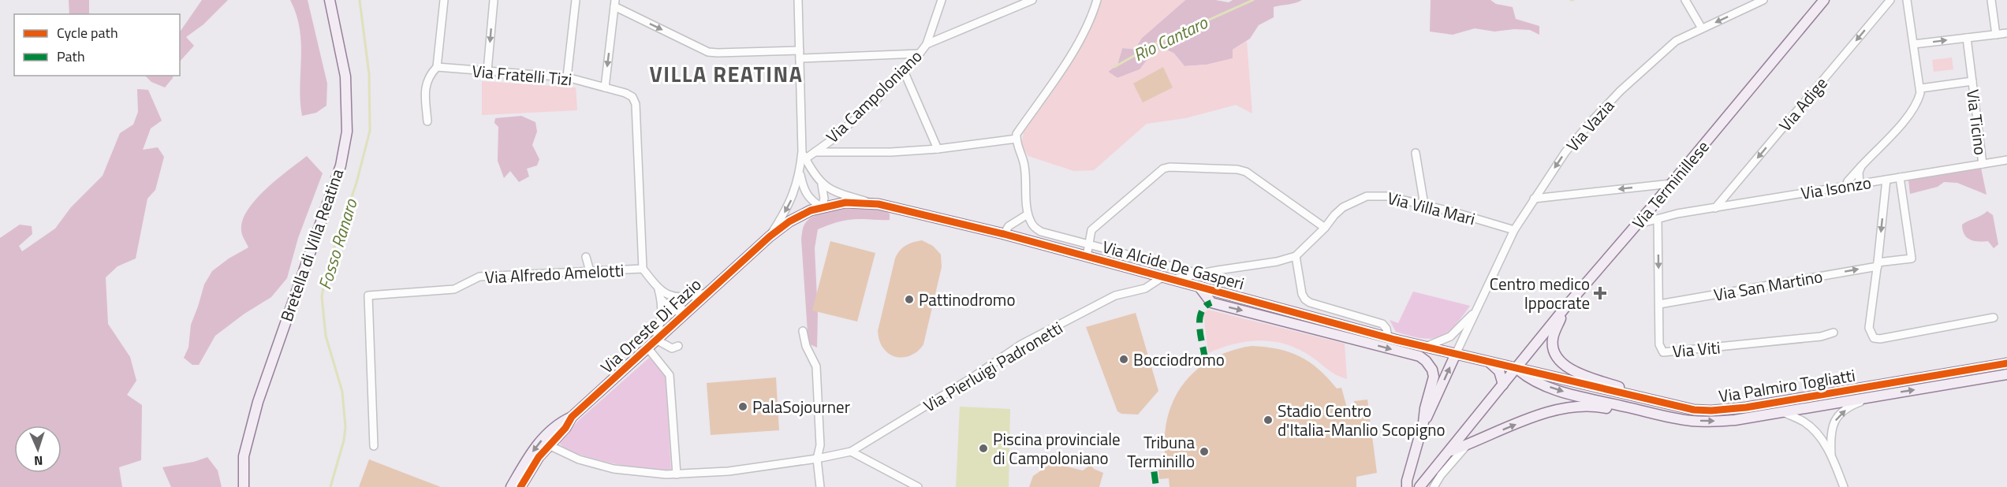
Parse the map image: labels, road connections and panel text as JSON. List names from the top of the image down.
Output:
{
  "streets": {
    "street": [
      "Via Fratelli Tizi",
      "Via Campoloniano",
      "Via Adige",
      "Via Ticino",
      "Via Vazia",
      "Via Terminillese",
      "Via Isonzo",
      "Via Villa Mari",
      "Bretella di Villa Reatina",
      "Via Alcide De Gasperi",
      "Via Alfredo Amelotti",
      "Via San Martino",
      "Via Oreste Di Fazio",
      "Via Viti",
      "Via Pierluigi Padronetti",
      "Via Palmiro Togliatti"
    ]
  },
  "crossings": [
    ["Via Fratelli Tizi", "Via Alfredo Amelotti"],
    ["Via Adige", "Via Isonzo"],
    ["Via Ticino", "Via Isonzo"],
    ["Via Vazia", "Via Villa Mari"],
    ["Via Vazia", "Via Alcide De Gasperi"],
    ["Via Terminillese", "Via Isonzo"],
    ["Via Terminillese", "Via Alcide De Gasperi"],
    ["Via Terminillese", "Via Palmiro Togliatti"],
    ["Via Isonzo", "Via San Martino"],
    ["Via Isonzo", "Via Viti"],
    ["Via Villa Mari", "Via Alcide De Gasperi"],
    ["Via Alcide De Gasperi", "Via Oreste Di Fazio"],
    ["Via Alcide De Gasperi", "Via Pierluigi Padronetti"],
    ["Via Alcide De Gasperi", "Via Palmiro Togliatti"],
    ["Via San Martino", "Via Viti"],
    ["Via Oreste Di Fazio", "Via Pierluigi Padronetti"]
  ],
  "one_way": ["Via Adige", "Via Vazia", "Via San Martino"],
  "districts": ["VILLA REATINA"],
  "water": ["Rio Cantaro", "Fosso Ranaro"],
  "places": {
    "health": ["Centro medico Ippocrate"],
    "other": [
      "Pattinodromo",
      "Bocciodromo",
      "PalaSojourner",
      "Stadio Centro d'Italia-Manlio Scopigno",
      "Piscina provinciale di Campoloniano",
      "Tribuna Terminillo"
    ]
  },
  "legend": ["Cycle path", "Path"],
  "north": "bottom"
}
